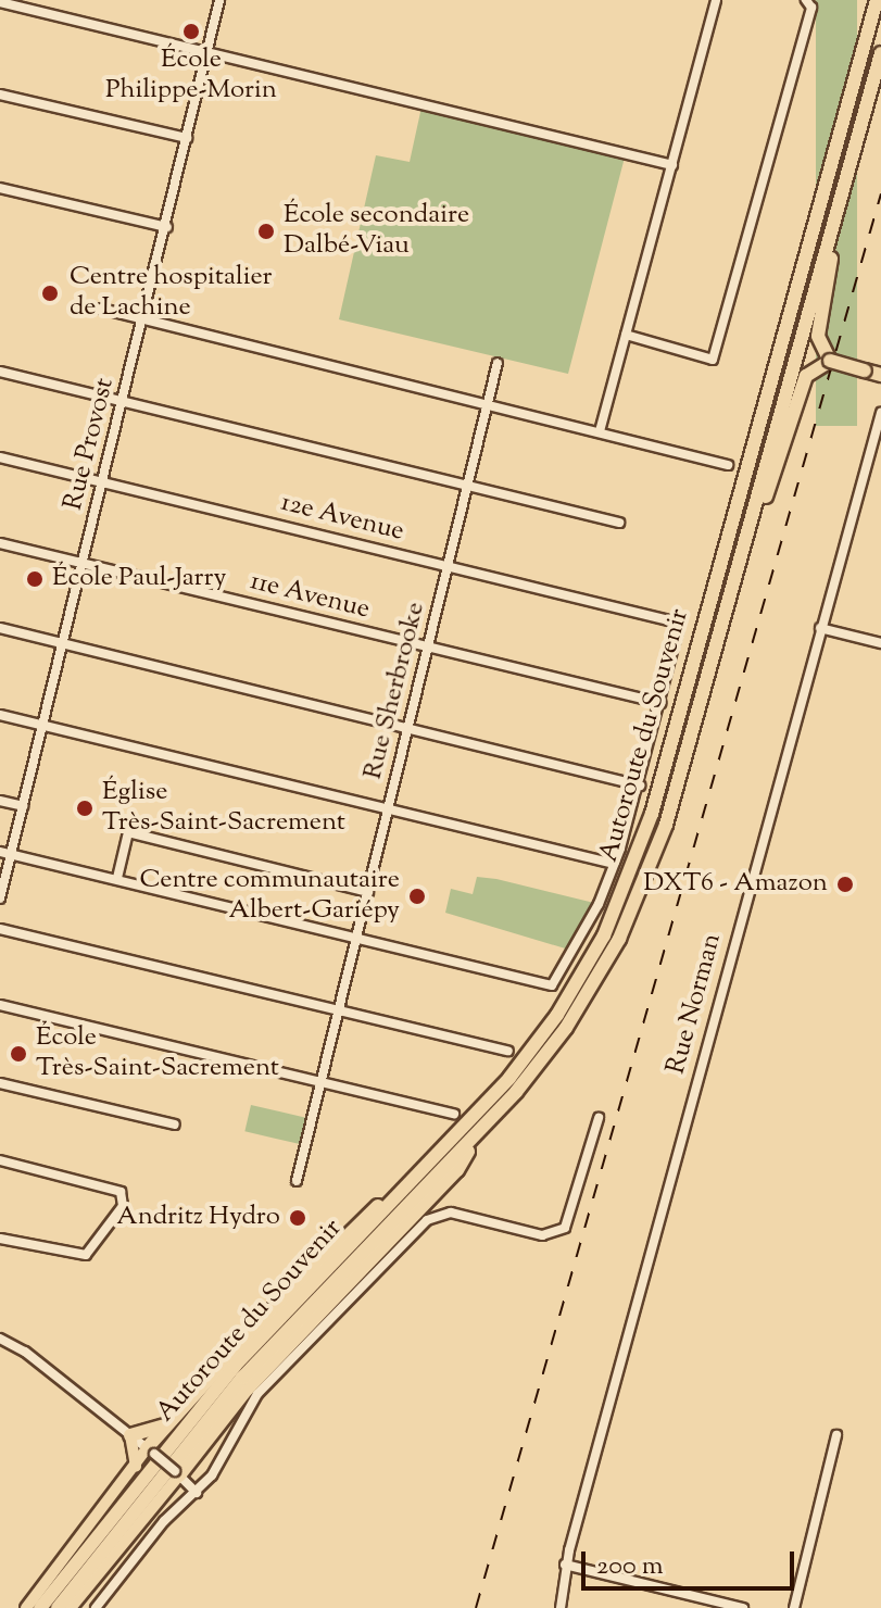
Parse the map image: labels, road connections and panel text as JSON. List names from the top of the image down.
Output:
{
  "streets": {
    "highway": ["Autoroute du Souvenir"],
    "street": [
      "Rue Provost",
      "12e Avenue",
      "11e Avenue",
      "Rue Sherbrooke",
      "Rue Norman"
    ]
  },
  "crossings": [
    ["Rue Provost", "12e Avenue"],
    ["Rue Provost", "11e Avenue"],
    ["12e Avenue", "11e Avenue"],
    ["12e Avenue", "Rue Sherbrooke"],
    ["11e Avenue", "Rue Sherbrooke"]
  ],
  "places": [
    "École Philippe-Morin",
    "École secondaire Dalbé-Viau",
    "Centre hospitalier de Lachine",
    "École Paul-Jarry",
    "Église Très-Saint-Sacrement",
    "DXT6 - Amazon",
    "Centre communautaire Albert-Gariépy",
    "École Très-Saint-Sacrement",
    "Andritz Hydro"
  ],
  "scale_bar": "200 m"
}
